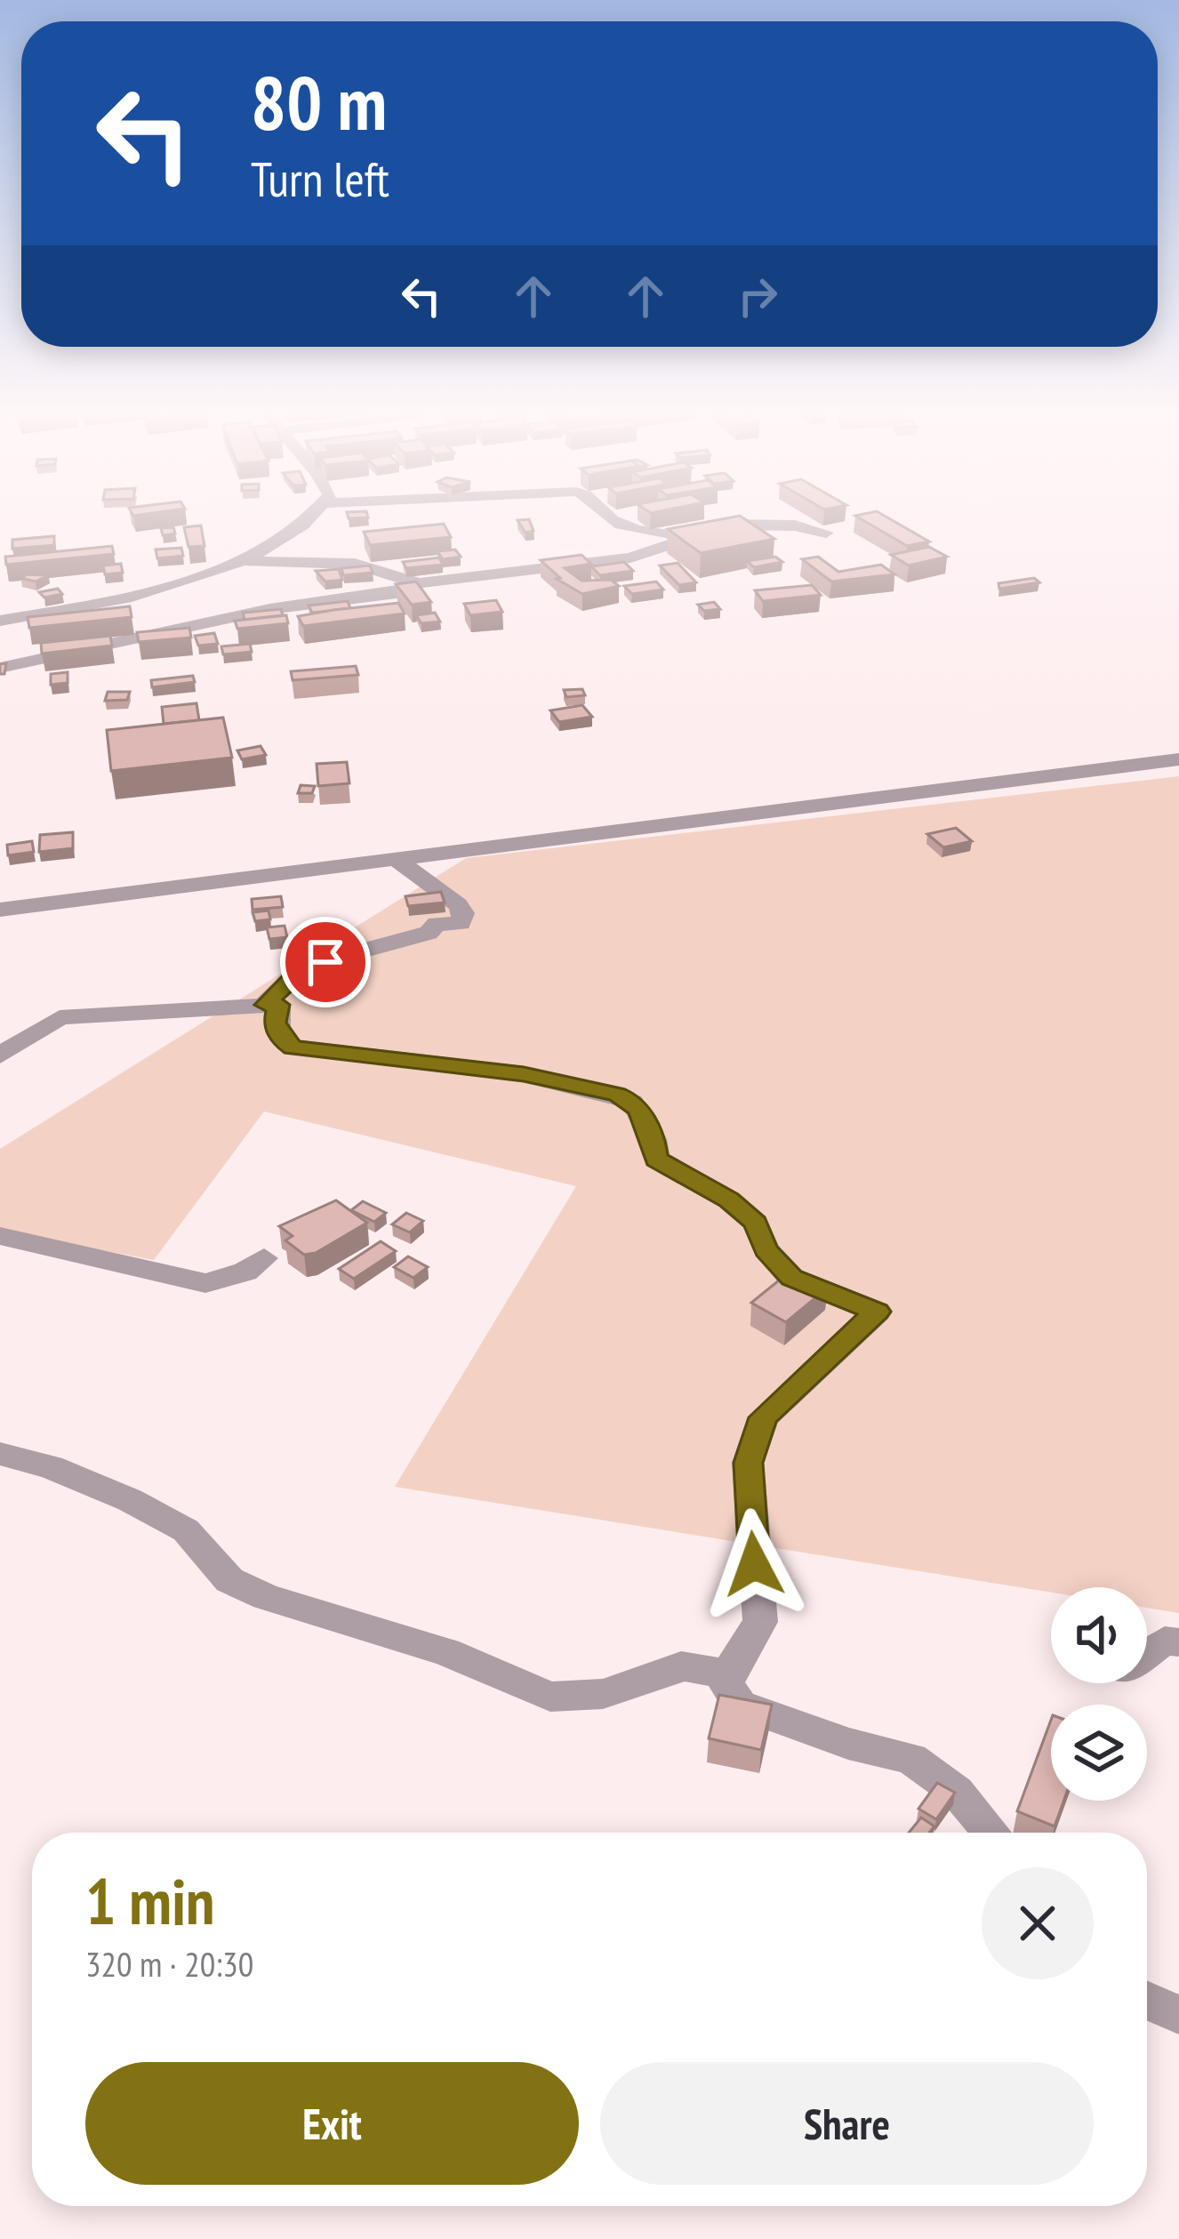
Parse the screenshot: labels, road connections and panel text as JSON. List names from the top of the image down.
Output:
{
  "page": {
    "turn": ["80 m", "Turn left"],
    "heading": ["1 min", "320 m · 20:30"],
    "buttons": ["Exit", "Share"]
  }
}
